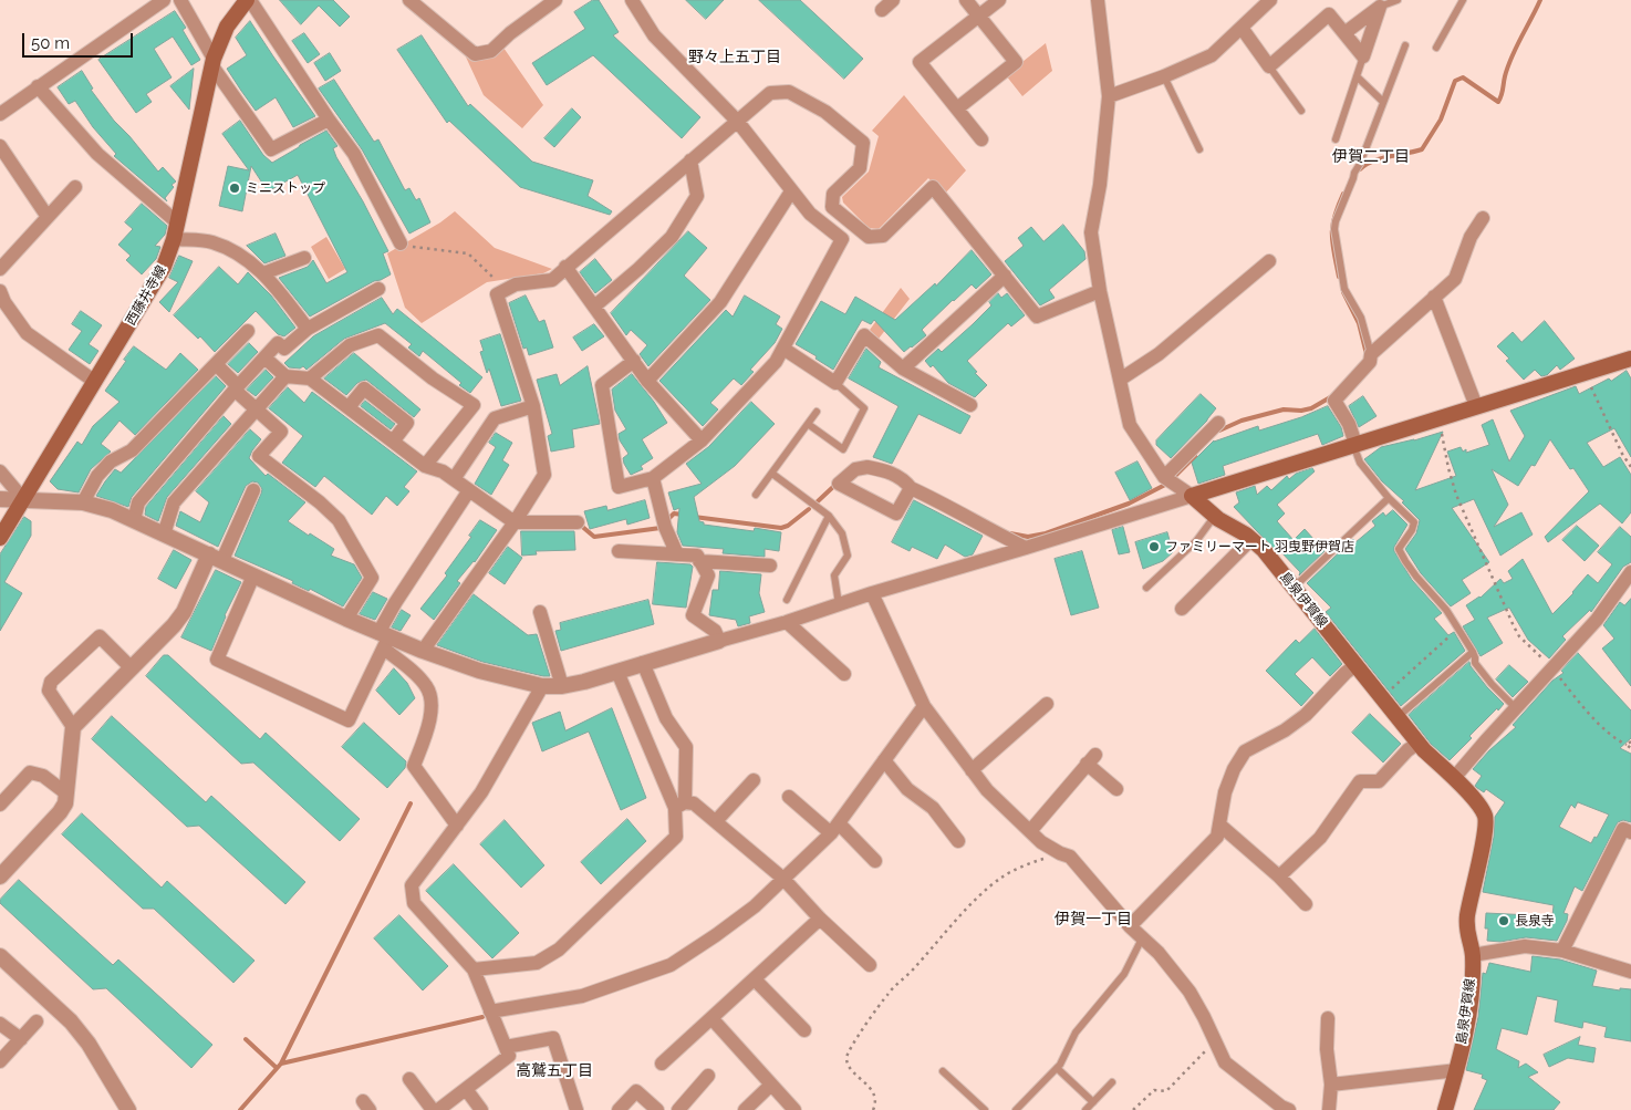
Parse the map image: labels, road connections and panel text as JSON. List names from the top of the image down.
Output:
{
  "streets": {
    "main road": ["西藤井寺線", "島泉伊賀線"]
  },
  "districts": [
    "野々上五丁目",
    "伊賀二丁目",
    "伊賀一丁目",
    "高鷲五丁目"
  ],
  "places": ["ミニストップ", "ファミリーマート 羽曳野伊賀店", "長泉寺"],
  "scale_bar": "50 m"
}
